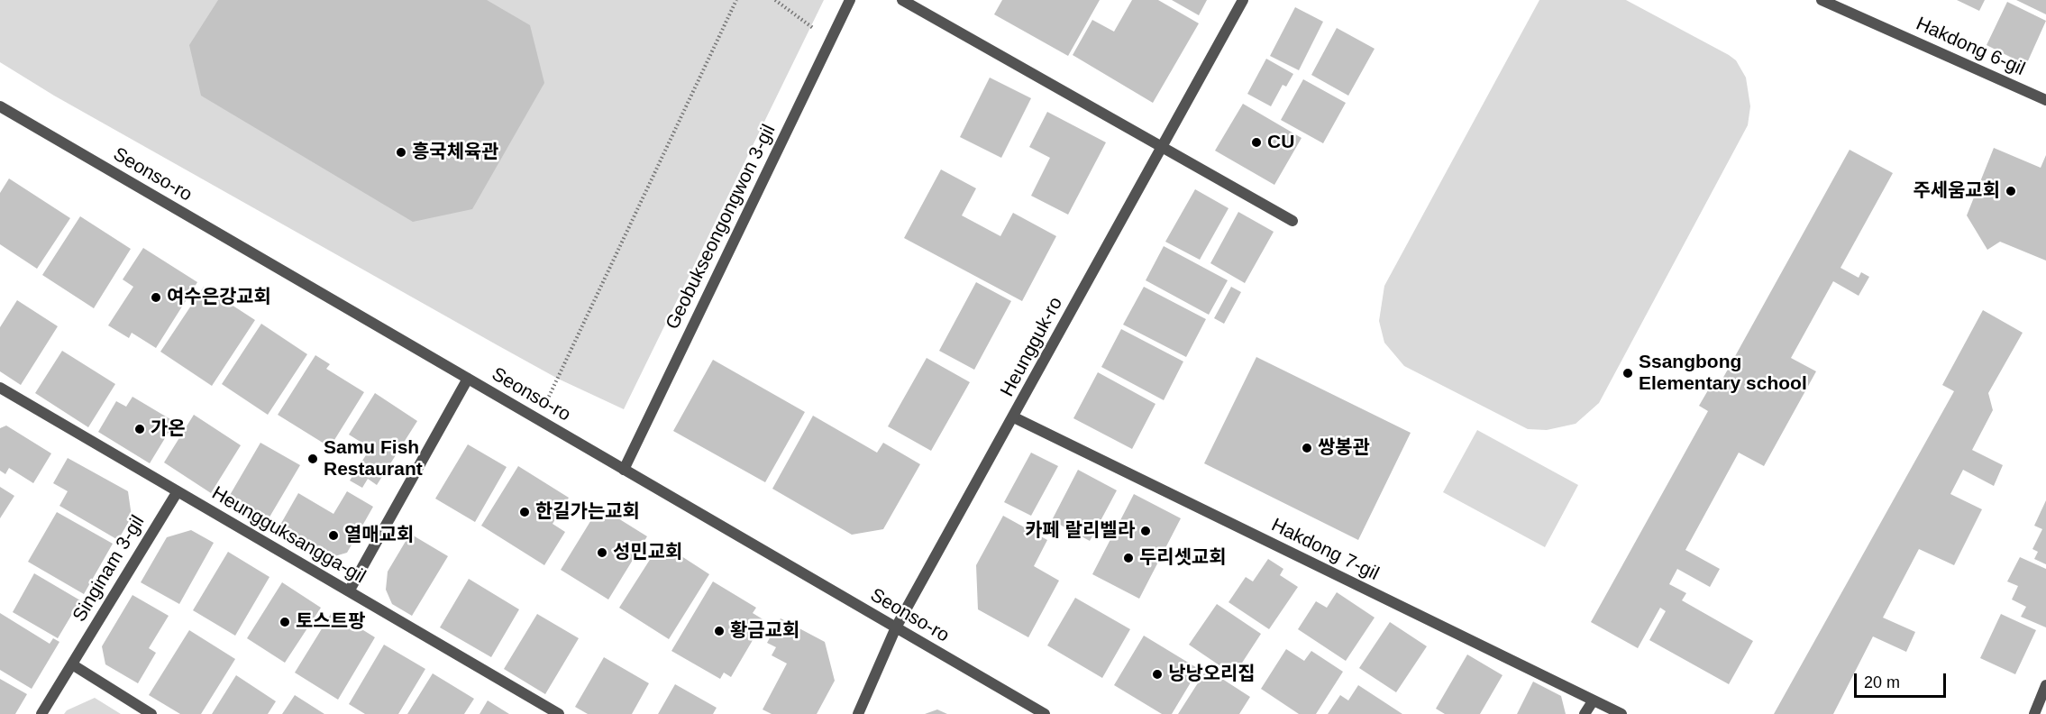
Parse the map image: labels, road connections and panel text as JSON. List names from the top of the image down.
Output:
{
  "streets": {
    "street": [
      "Hakdong 6-gil",
      "Seonso-ro",
      "Geobukseongongwon 3-gil",
      "Heungguk-ro",
      "Heungguksangga-gil",
      "Hakdong 7-gil",
      "Singinam 3-gil"
    ]
  },
  "crossings": [
    ["Seonso-ro", "Geobukseongongwon 3-gil"],
    ["Seonso-ro", "Heungguk-ro"],
    ["Heungguk-ro", "Hakdong 7-gil"],
    ["Heungguksangga-gil", "Singinam 3-gil"]
  ],
  "places": [
    "CU",
    "흥국체육관",
    "주세움교회",
    "여수은강교회",
    "Ssangbong Elementary school",
    "가온",
    "쌍봉관",
    "Samu Fish Restaurant",
    "한길가는교회",
    "카페 랄리벨라",
    "열매교회",
    "성민교회",
    "두리셋교회",
    "토스트팡",
    "황금교회",
    "낭낭오리집"
  ],
  "scale_bar": "20 m"
}
